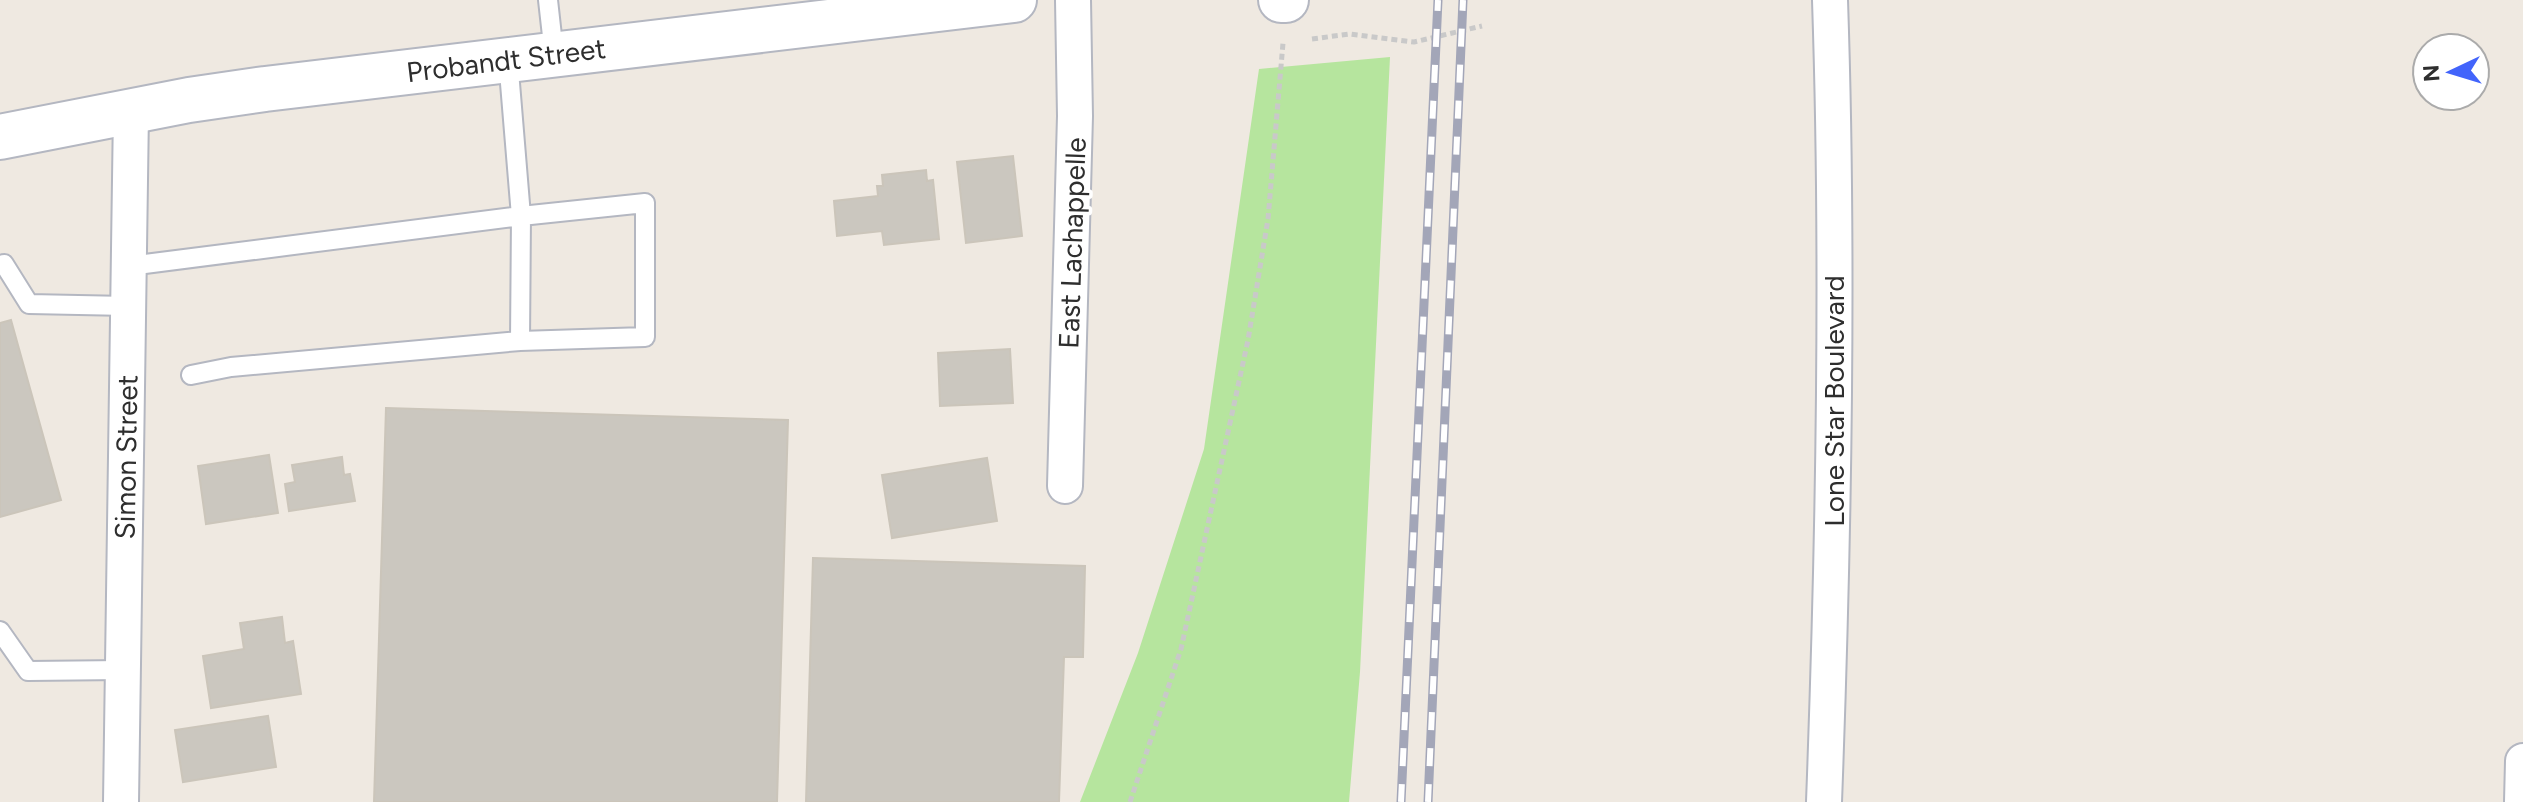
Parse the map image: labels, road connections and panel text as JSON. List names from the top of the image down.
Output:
{
  "streets": {
    "main road": ["Probandt Street"],
    "street": ["East Lachappelle", "Lone Star Boulevard", "Simon Street"]
  },
  "crossings": [
    ["Probandt Street", "Simon Street"]
  ],
  "north": "left"
}
